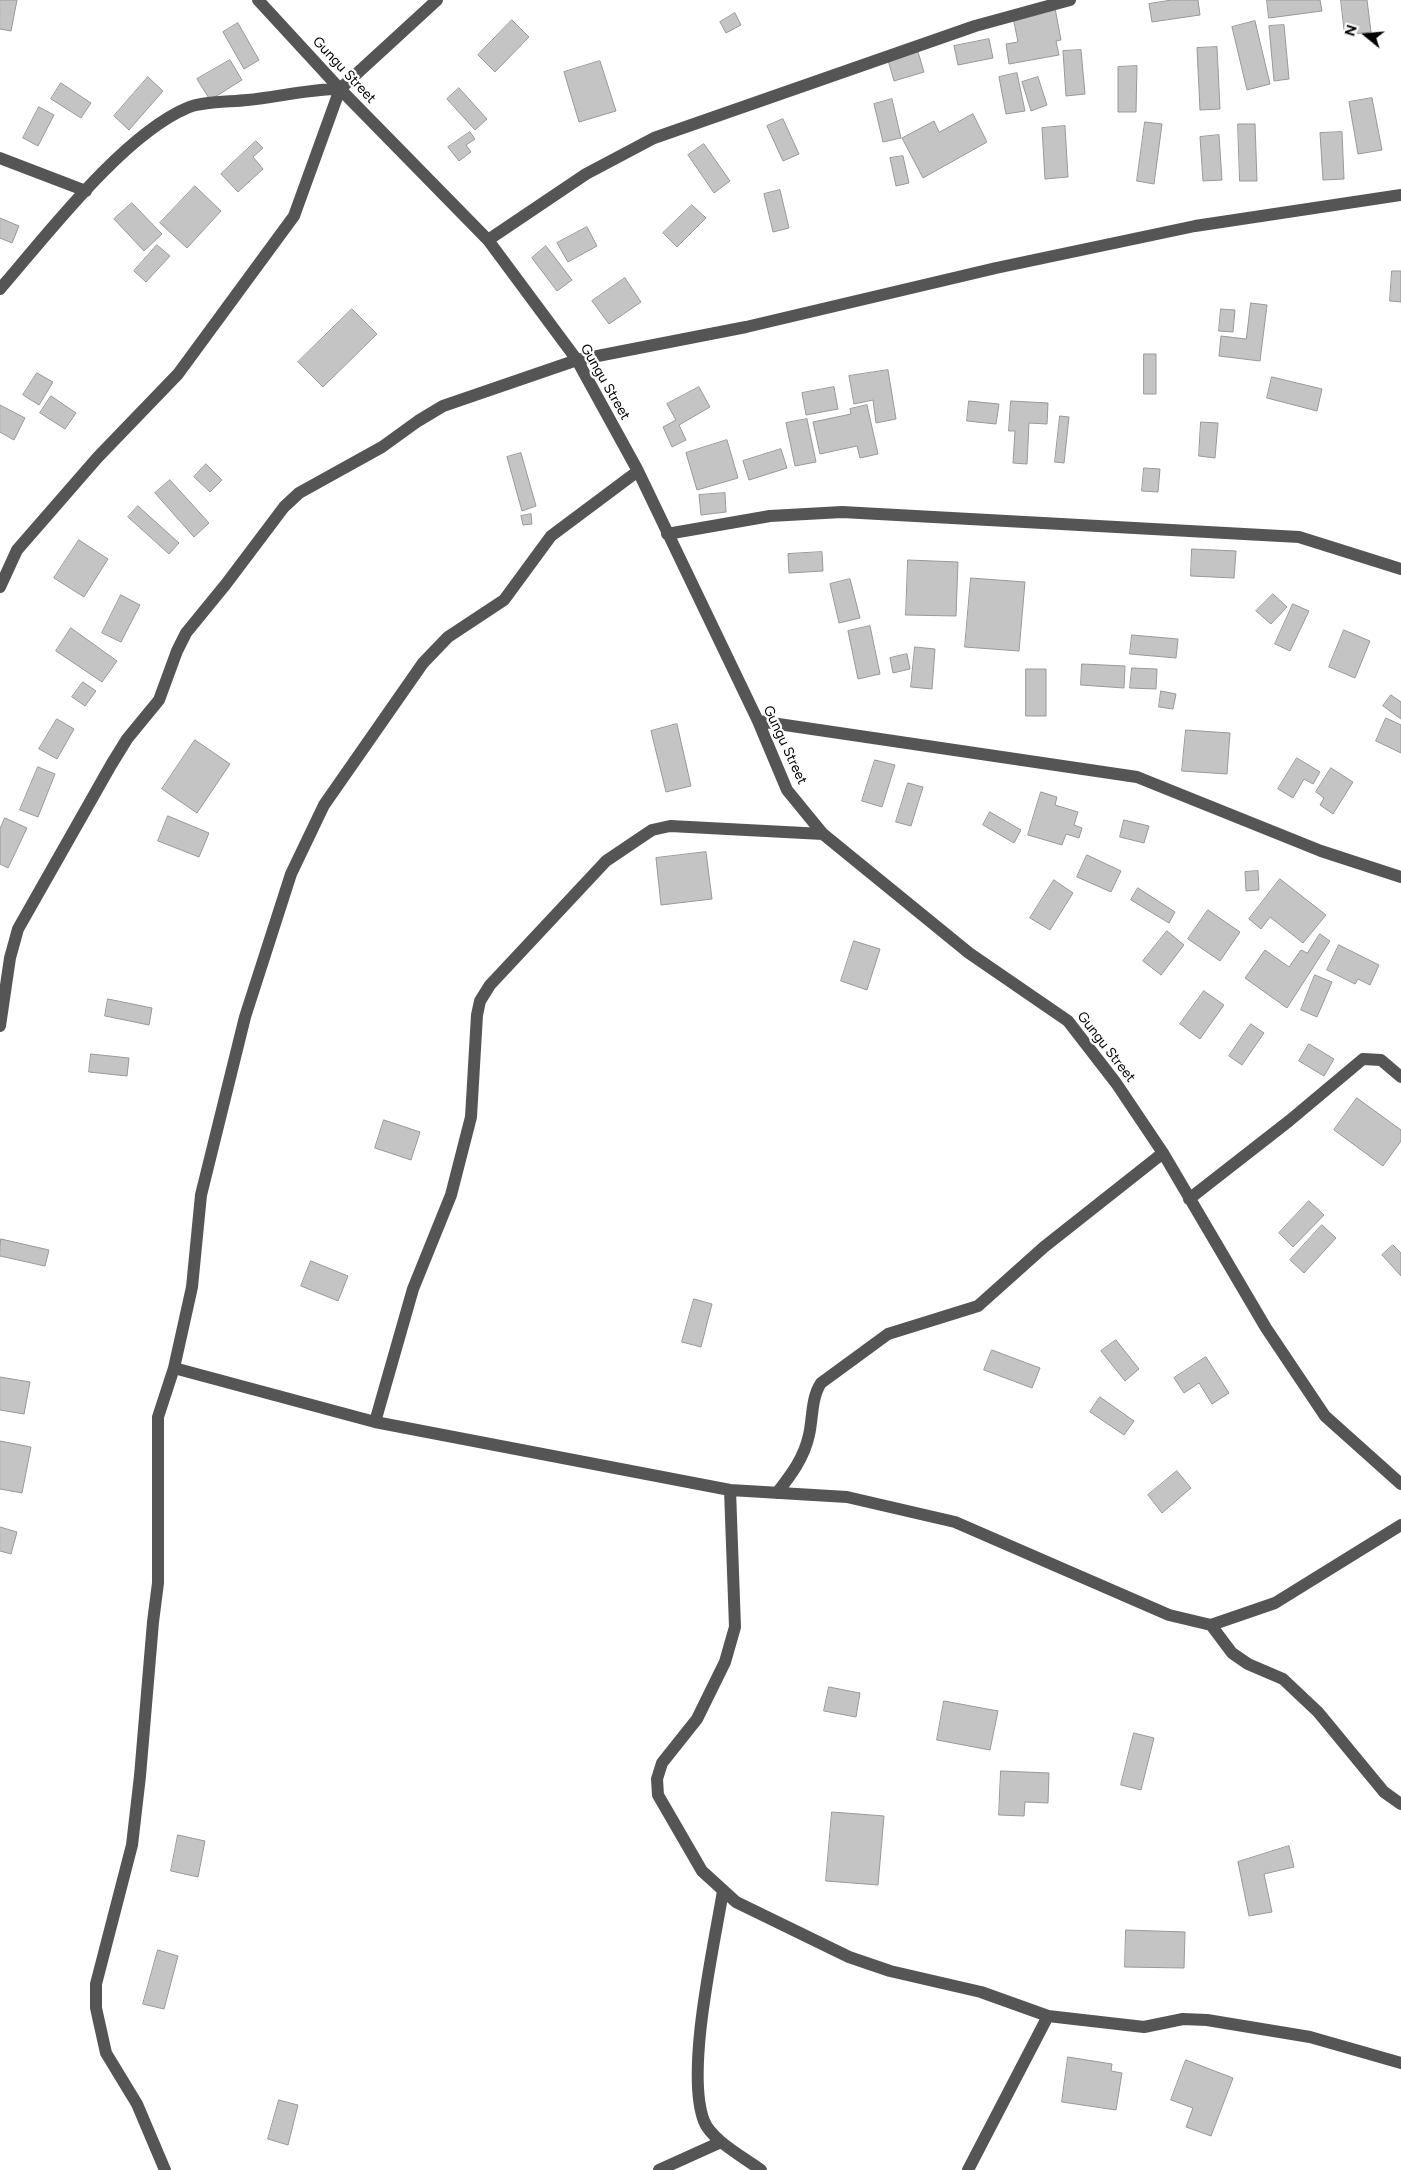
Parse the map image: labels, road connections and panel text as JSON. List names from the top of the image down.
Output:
{
  "streets": {
    "street": ["Gungu Street"]
  },
  "north": "left"
}
